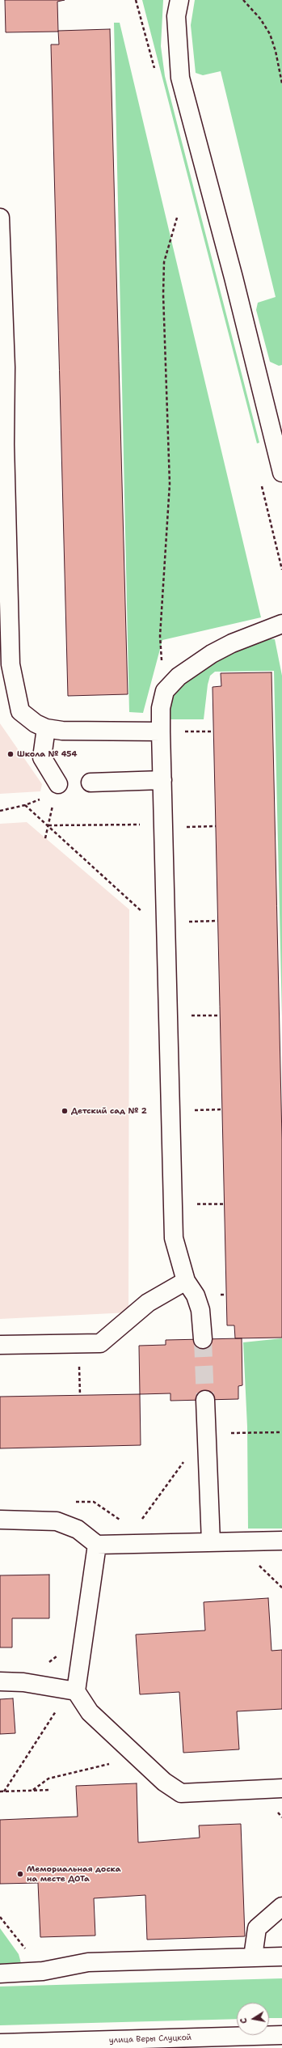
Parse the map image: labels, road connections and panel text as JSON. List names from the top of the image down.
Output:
{
  "streets": {
    "street": ["улица Веры Слуцкой"]
  },
  "places": ["Школа № 454", "Детский сад № 2", "Мемориальная доска на месте ДОТа"],
  "north": "left"
}
